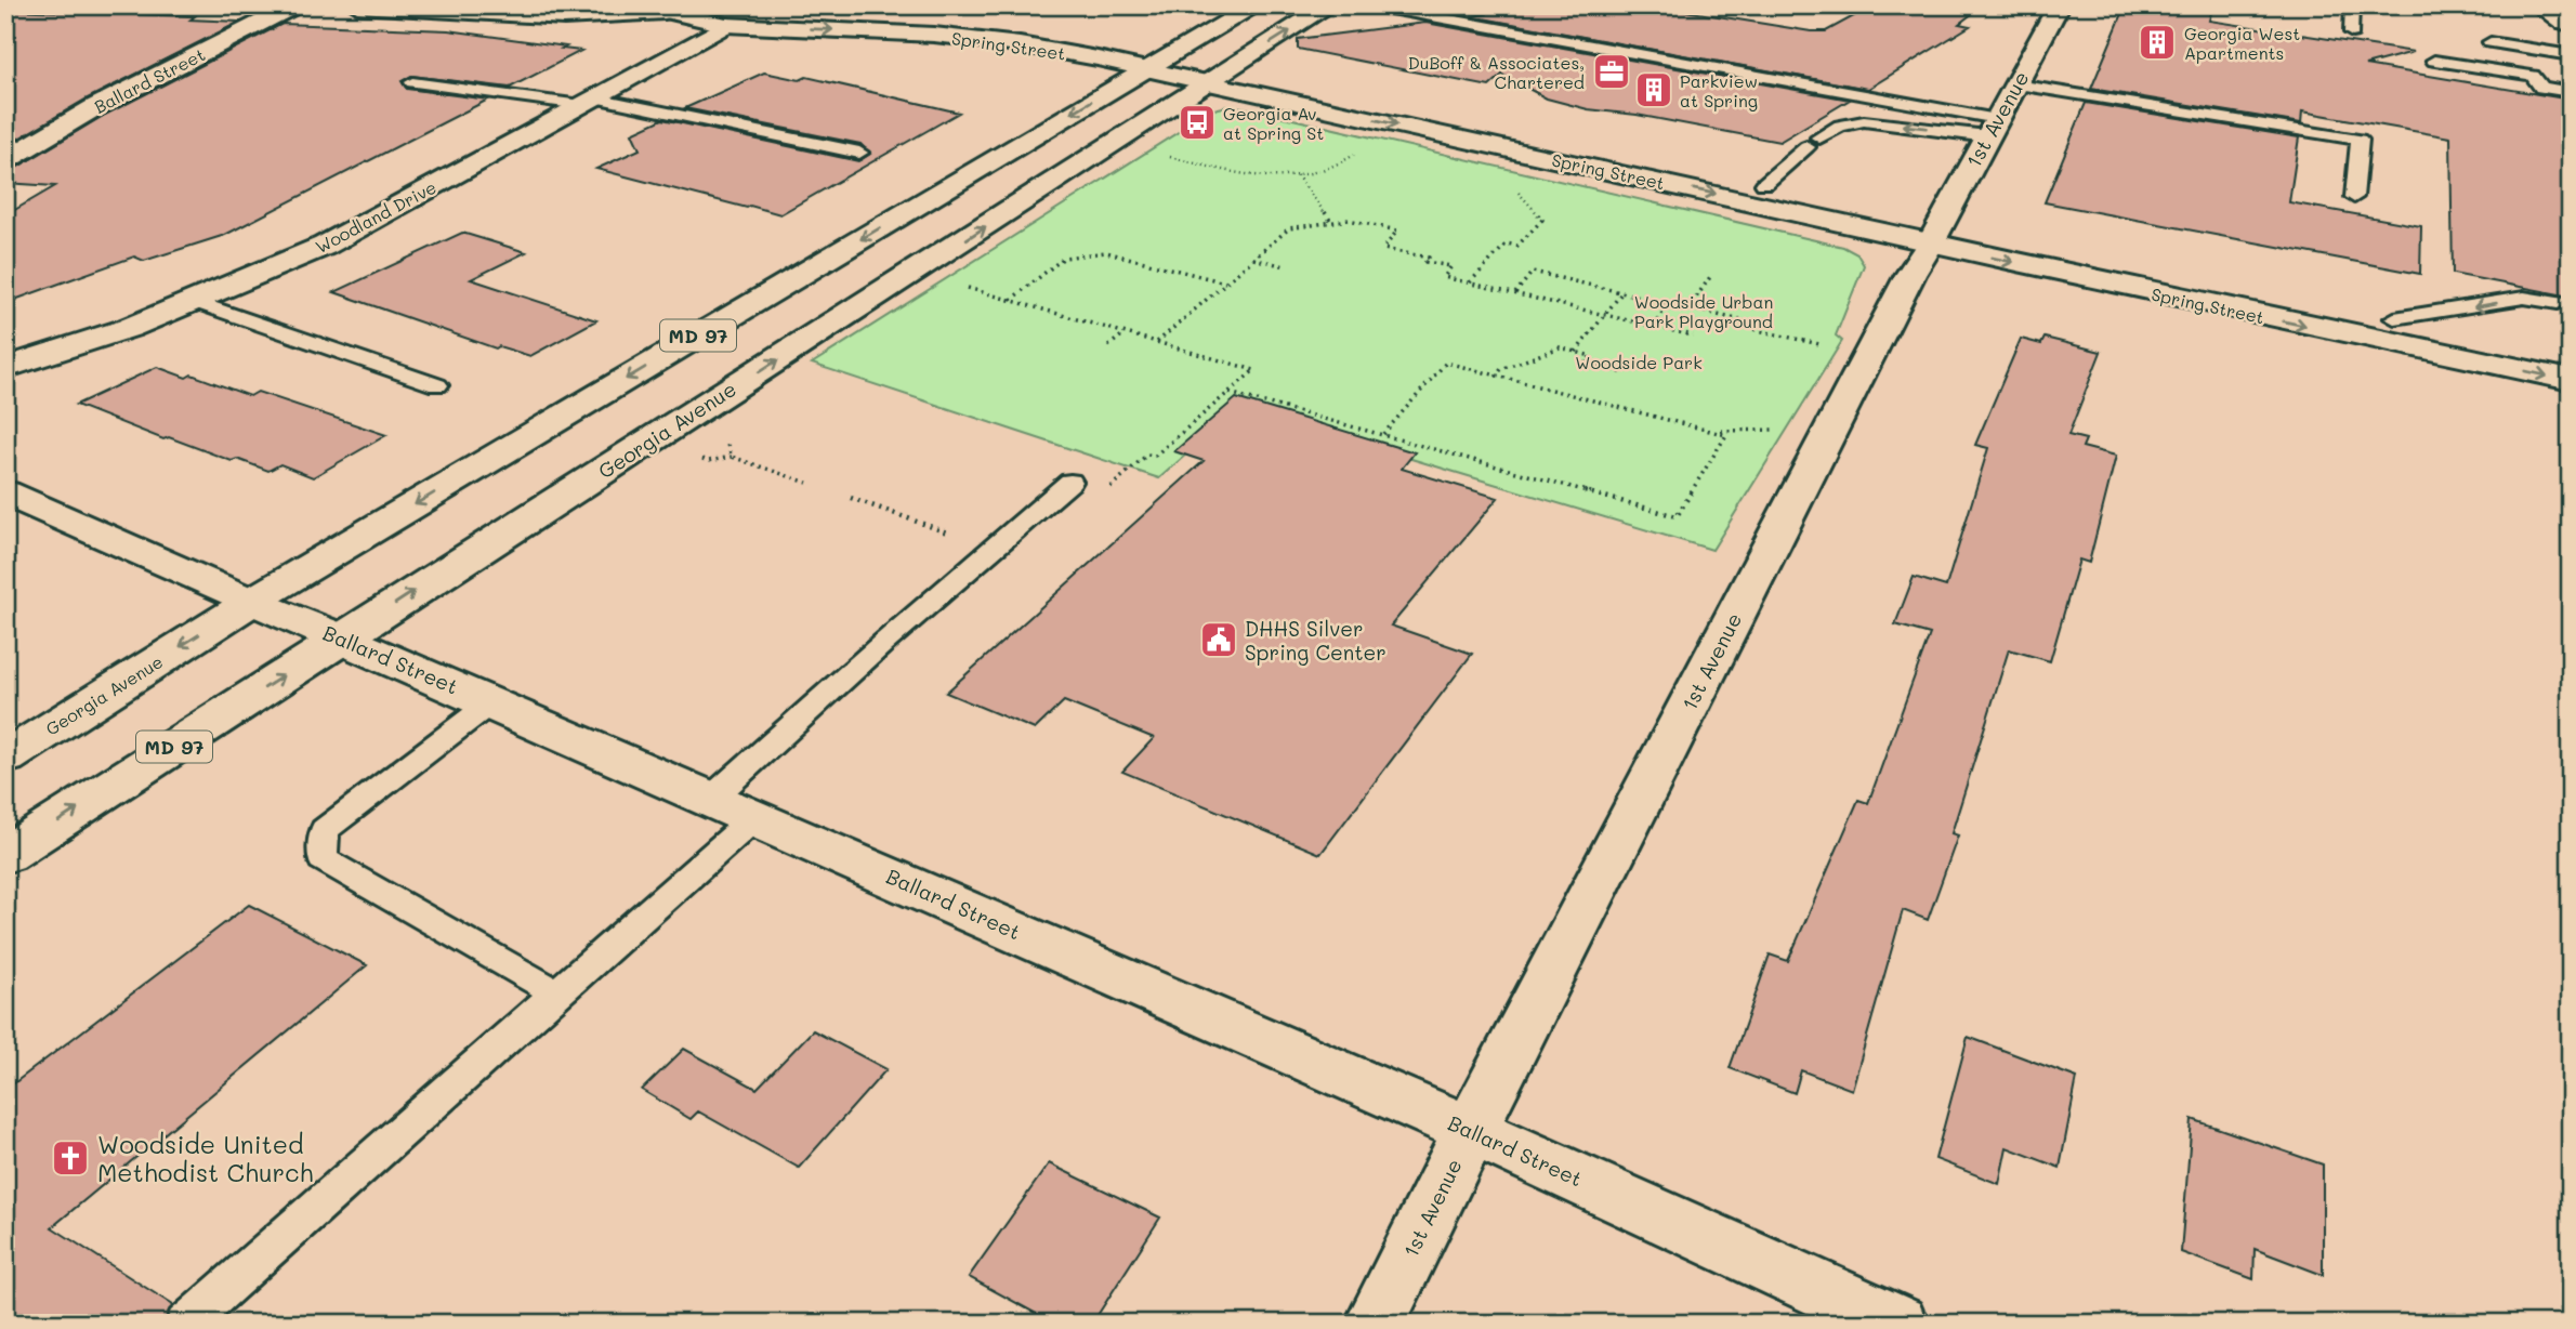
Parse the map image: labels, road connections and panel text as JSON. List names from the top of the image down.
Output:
{
  "streets": {
    "main road": [
      "Spring Street",
      "Ballard Street",
      "1st Avenue",
      "Woodland Drive",
      "MD 97",
      "Georgia Avenue"
    ]
  },
  "crossings": [
    ["Spring Street", "1st Avenue"],
    ["Spring Street", "Woodland Drive"],
    ["Spring Street", "Georgia Avenue"],
    ["Ballard Street", "1st Avenue"],
    ["Ballard Street", "Georgia Avenue"]
  ],
  "parks": ["Woodside Urban Park Playground", "Woodside Park"],
  "places": {
    "building": ["Georgia West Apartments", "Parkview at Spring"],
    "office": ["DuBoff & Associates, Chartered"],
    "bus stop": ["Georgia Av at Spring St"],
    "public building": ["DHHS Silver Spring Center"],
    "church": ["Woodside United Methodist Church"]
  }
}
